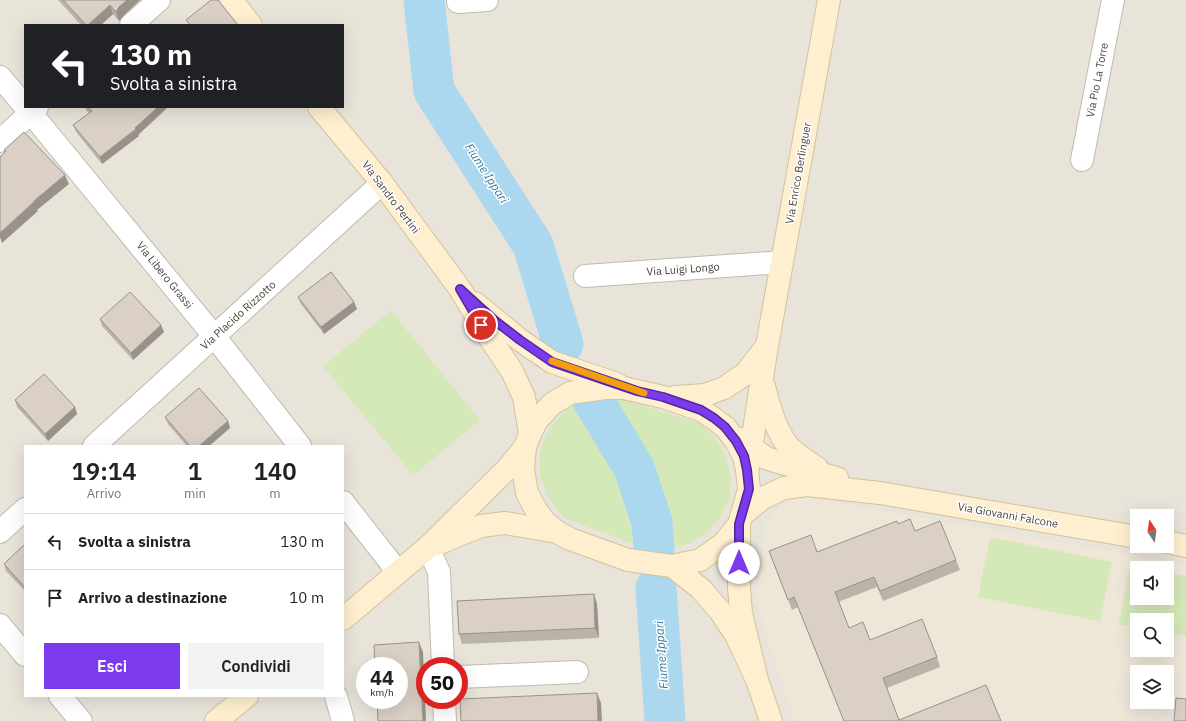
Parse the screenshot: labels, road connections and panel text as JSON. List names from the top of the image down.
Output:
{
  "streets": {
    "main road": ["Via Enrico Berlinguer", "Via Sandro Pertini", "Via Giovanni Falcone"],
    "street": [
      "Via Pio La Torre",
      "Via Luigi Longo",
      "Via Libero Grassi",
      "Via Placido Rizzotto"
    ]
  },
  "crossings": [
    ["Via Enrico Berlinguer", "Via Luigi Longo"],
    ["Via Sandro Pertini", "Via Placido Rizzotto"],
    ["Via Libero Grassi", "Via Placido Rizzotto"]
  ],
  "water": ["Fiume Ippari"],
  "north": "top",
  "page": {
    "turn": ["130 m", "Svolta a sinistra"],
    "eta": [
      "19:14",
      "Arrivo",
      "1",
      "min",
      "140",
      "m"
    ],
    "list": [
      {
        "name": "Svolta a sinistra",
        "value": "130 m"
      },
      {
        "name": "Arrivo a destinazione",
        "value": "10 m"
      }
    ],
    "buttons": ["Esci", "Condividi"],
    "speed": "44 km/h",
    "limit": "50"
  }
}
